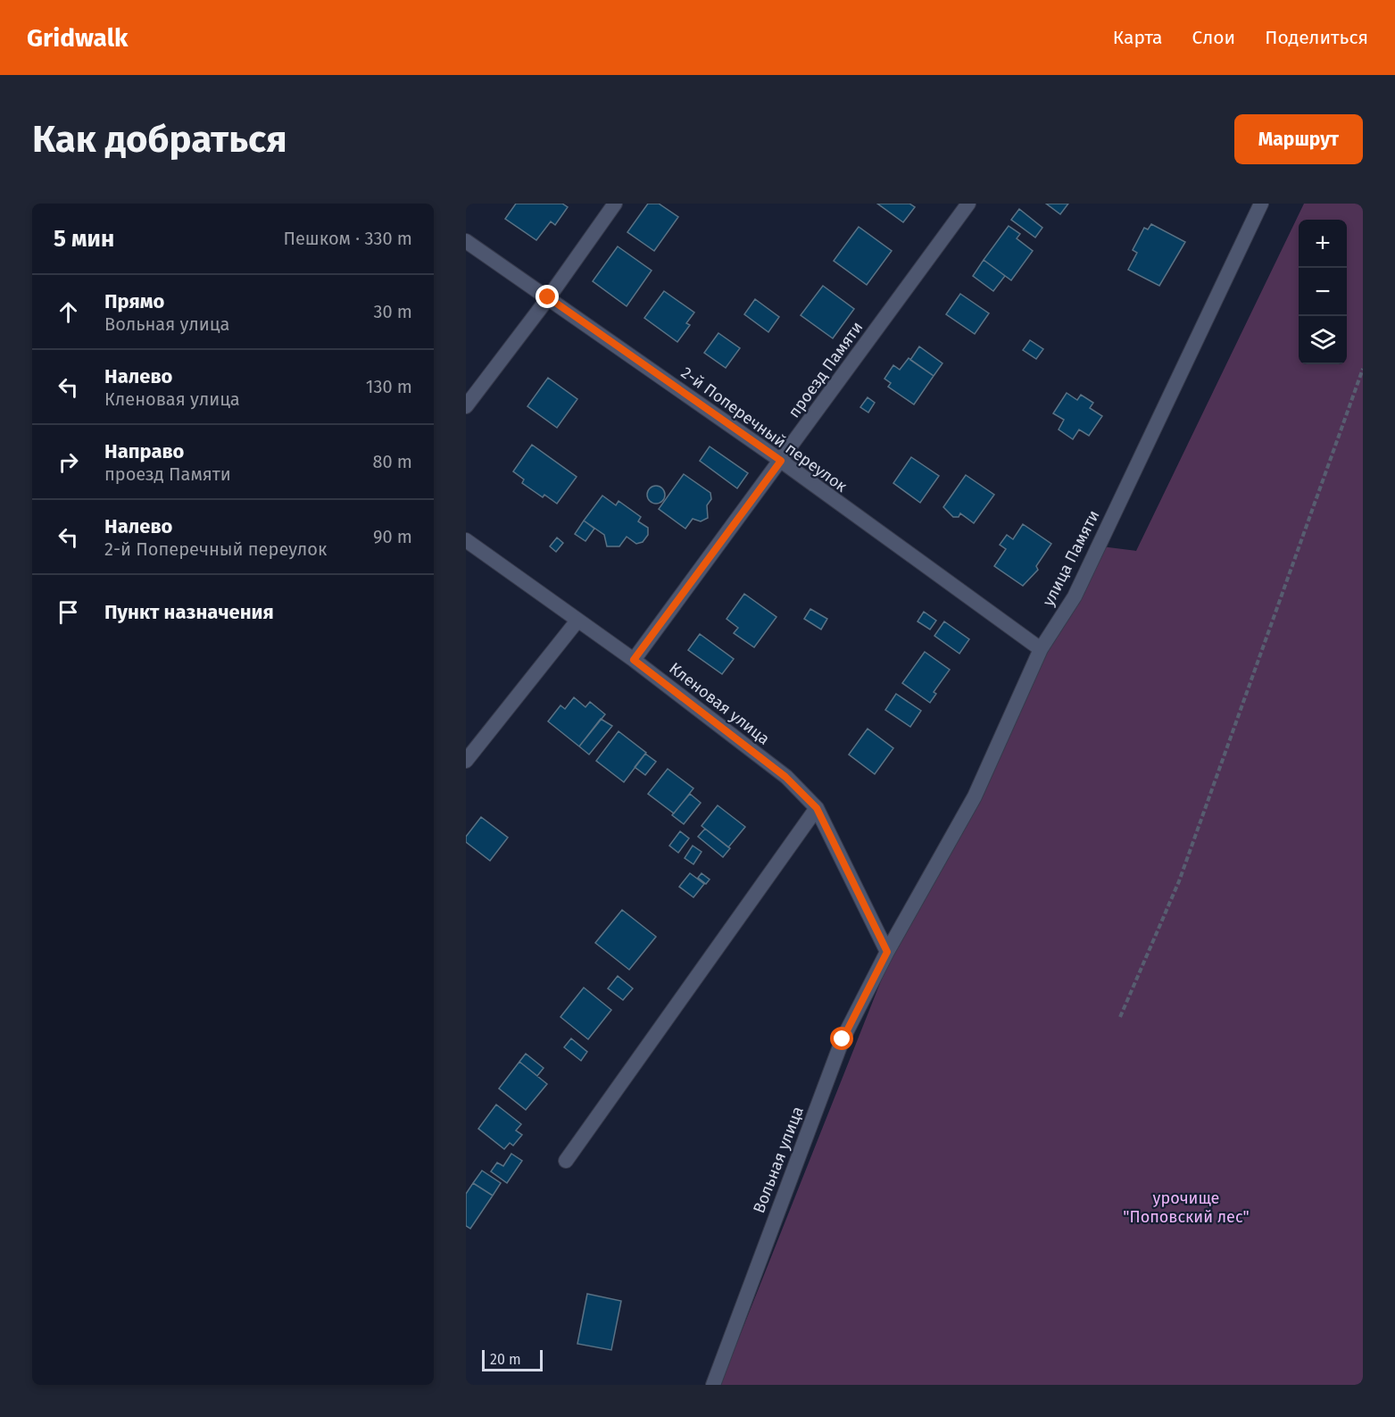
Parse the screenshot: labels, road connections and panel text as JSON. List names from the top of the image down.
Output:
{
  "streets": {
    "street": [
      "проезд Памяти",
      "2-й Поперечный переулок",
      "улица Памяти",
      "Кленовая улица",
      "Вольная улица"
    ]
  },
  "crossings": [
    ["проезд Памяти", "2-й Поперечный переулок"],
    ["проезд Памяти", "Кленовая улица"],
    ["2-й Поперечный переулок", "улица Памяти"],
    ["улица Памяти", "Кленовая улица"],
    ["улица Памяти", "Вольная улица"],
    ["Кленовая улица", "Вольная улица"]
  ],
  "parks": ["урочище \"Поповский лес\""],
  "scale_bar": "20 m",
  "page": {
    "header": "Gridwalk",
    "nav": ["Карта", "Слои", "Поделиться"],
    "buttons": "Маршрут",
    "title": "Как добраться",
    "heading": ["5 мин", "Пешком · 330 m"],
    "map_buttons": ["+", "−"],
    "list": [
      ["Прямо", "Вольная улица", "30 m"],
      ["Налево", "Кленовая улица", "130 m"],
      ["Направо", "проезд Памяти", "80 m"],
      ["Налево", "2-й Поперечный переулок", "90 m"],
      "Пункт назначения"
    ],
    "scale": "20 m"
  }
}
